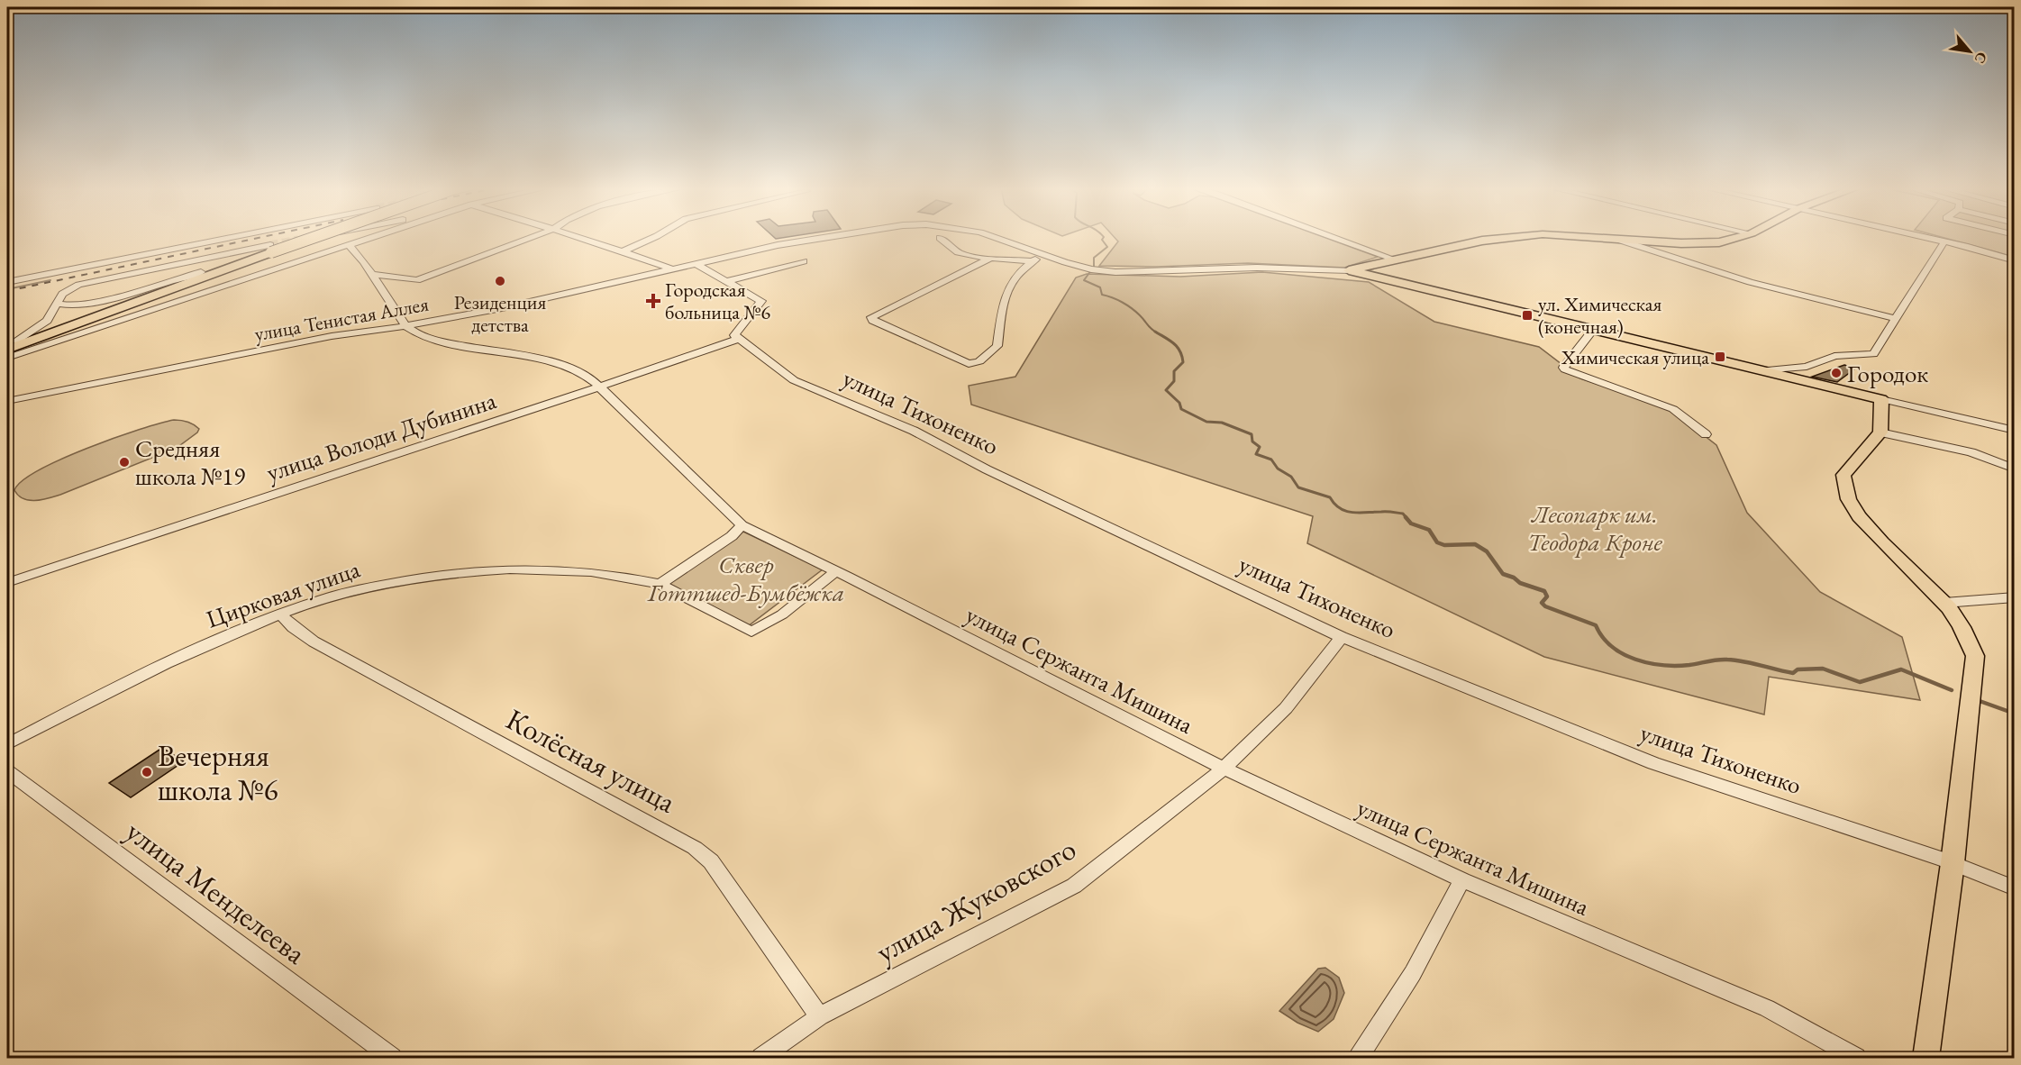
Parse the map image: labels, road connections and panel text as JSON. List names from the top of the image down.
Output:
{
  "streets": {
    "main road": ["улица Тенистая Аллея"],
    "street": [
      "улица Тихоненко",
      "улица Володи Дубинина",
      "Цирковая улица",
      "улица Сержанта Мишина",
      "Колёсная улица",
      "улица Менделеева",
      "улица Жуковского"
    ]
  },
  "crossings": [
    ["улица Тенистая Аллея", "улица Сержанта Мишина"],
    ["улица Тихоненко", "улица Володи Дубинина"],
    ["улица Тихоненко", "улица Жуковского"],
    ["улица Володи Дубинина", "улица Сержанта Мишина"],
    ["Цирковая улица", "улица Сержанта Мишина"],
    ["Цирковая улица", "Колёсная улица"],
    ["улица Сержанта Мишина", "улица Жуковского"],
    ["Колёсная улица", "улица Жуковского"]
  ],
  "parks": ["Лесопарк им. Теодора Кроне", "Сквер Готтшед-Бумбёжка"],
  "places": {
    "other": [
      "Резиденция детства",
      "Городок",
      "Средняя школа №19",
      "Вечерняя школа №6"
    ],
    "health": ["Городская больница №6"],
    "transit": ["ул. Химическая (конечная)", "Химическая улица"]
  },
  "north": "bottom right"
}
